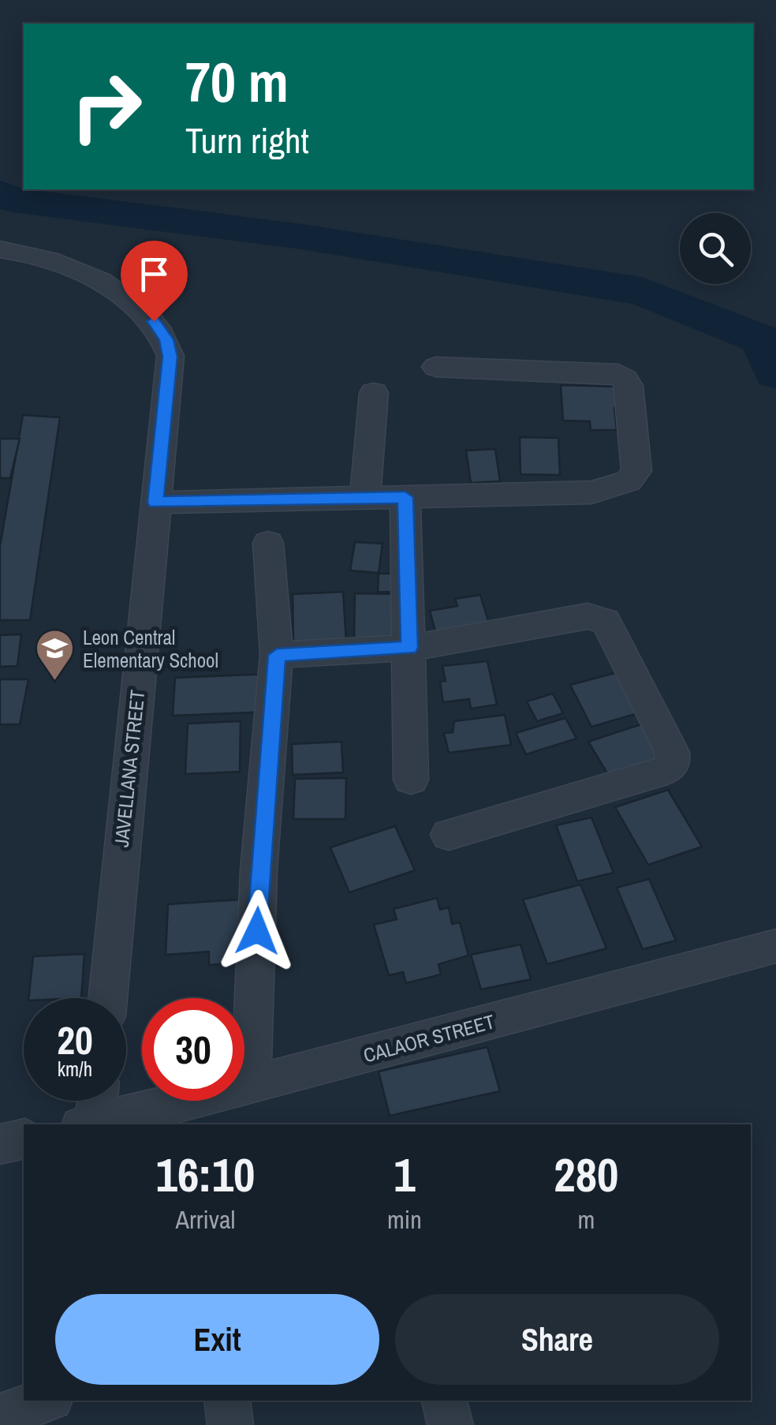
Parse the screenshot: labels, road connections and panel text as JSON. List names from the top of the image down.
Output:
{
  "streets": {
    "street": ["JAVELLANA STREET", "CALAOR STREET"]
  },
  "places": {
    "school or university": ["Leon Central Elementary School"]
  },
  "page": {
    "turn": ["70 m", "Turn right"],
    "speed": "20 km/h",
    "limit": "30",
    "eta": [
      "16:10",
      "Arrival",
      "1",
      "min",
      "280",
      "m"
    ],
    "buttons": ["Exit", "Share"]
  }
}
